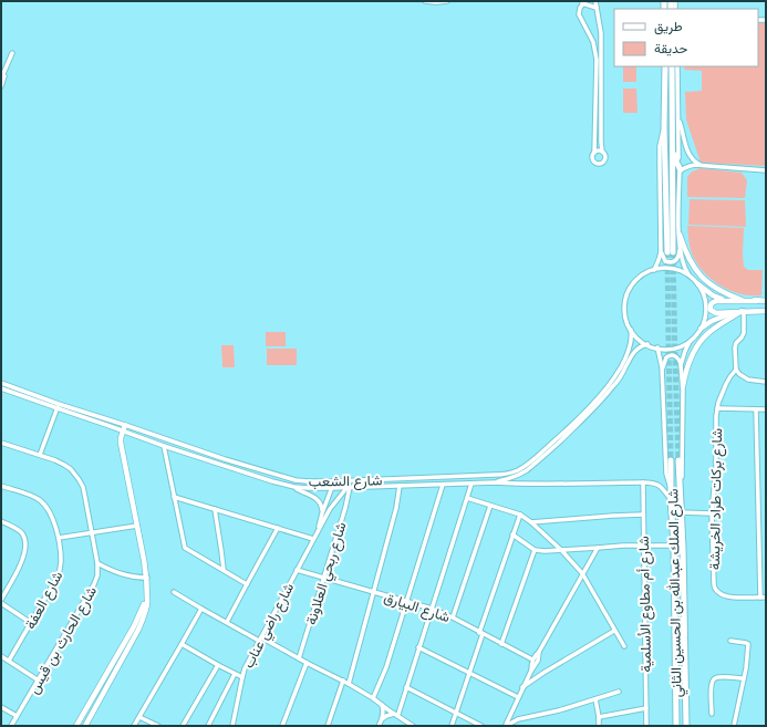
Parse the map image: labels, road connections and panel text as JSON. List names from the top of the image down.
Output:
{
  "streets": {
    "highway": ["شارع الملك عبدالله بن الحسين الثاني"],
    "street": [
      "شارع الشعب",
      "شارع بركات طراد الخريشة",
      "شارع ربحي العلاونة",
      "شارع العفة",
      "شارع أم مطاوع الأسلمية",
      "شارع البيارق",
      "شارع راضي عناب",
      "شارع الحارث بن قيس"
    ]
  },
  "crossings": [
    ["شارع الشعب", "شارع ربحي العلاونة"],
    ["شارع الشعب", "شارع الملك عبدالله بن الحسين الثاني"],
    ["شارع الشعب", "شارع أم مطاوع الأسلمية"],
    ["شارع الشعب", "شارع راضي عناب"],
    ["شارع ربحي العلاونة", "شارع البيارق"],
    ["شارع ربحي العلاونة", "شارع راضي عناب"],
    ["شارع البيارق", "شارع راضي عناب"]
  ],
  "legend": ["طريق", "حديقة"]
}
